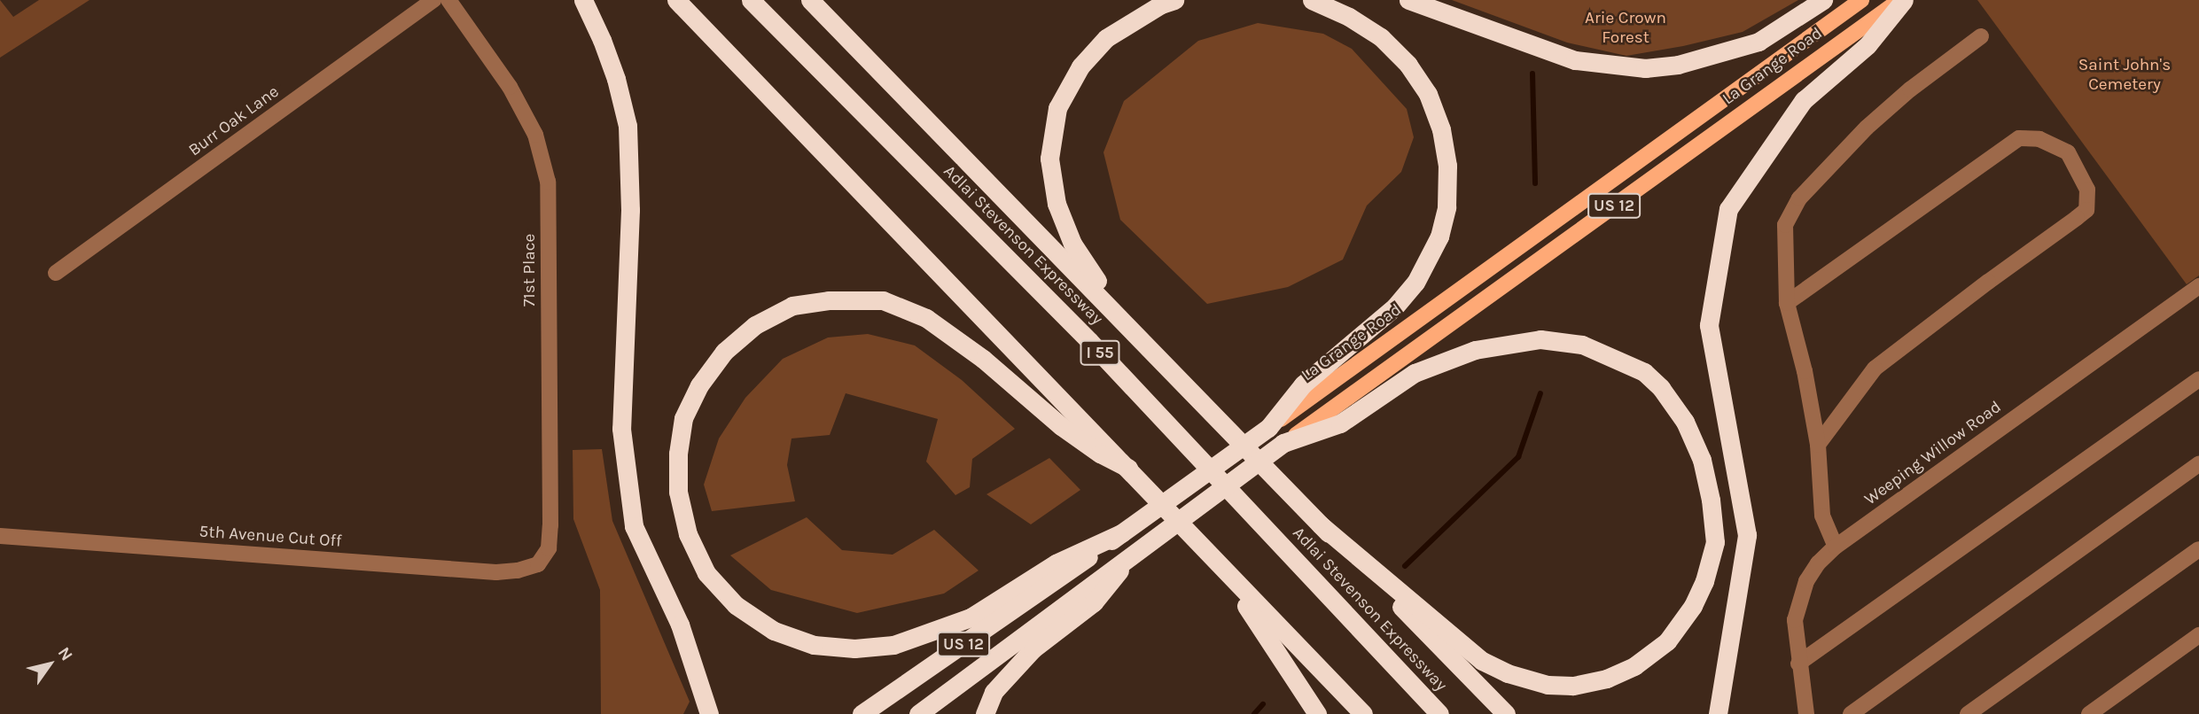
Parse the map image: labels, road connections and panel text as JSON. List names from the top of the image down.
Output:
{
  "streets": {
    "highway": ["US 12", "Adlai Stevenson Expressway", "I 55"],
    "main road": ["La Grange Road"],
    "street": [
      "Burr Oak Lane",
      "71st Place",
      "Weeping Willow Road",
      "5th Avenue Cut Off"
    ]
  },
  "crossings": [
    ["71st Place", "5th Avenue Cut Off"]
  ],
  "parks": ["Arie Crown Forest", "Saint John's Cemetery"],
  "north": "top right"
}
